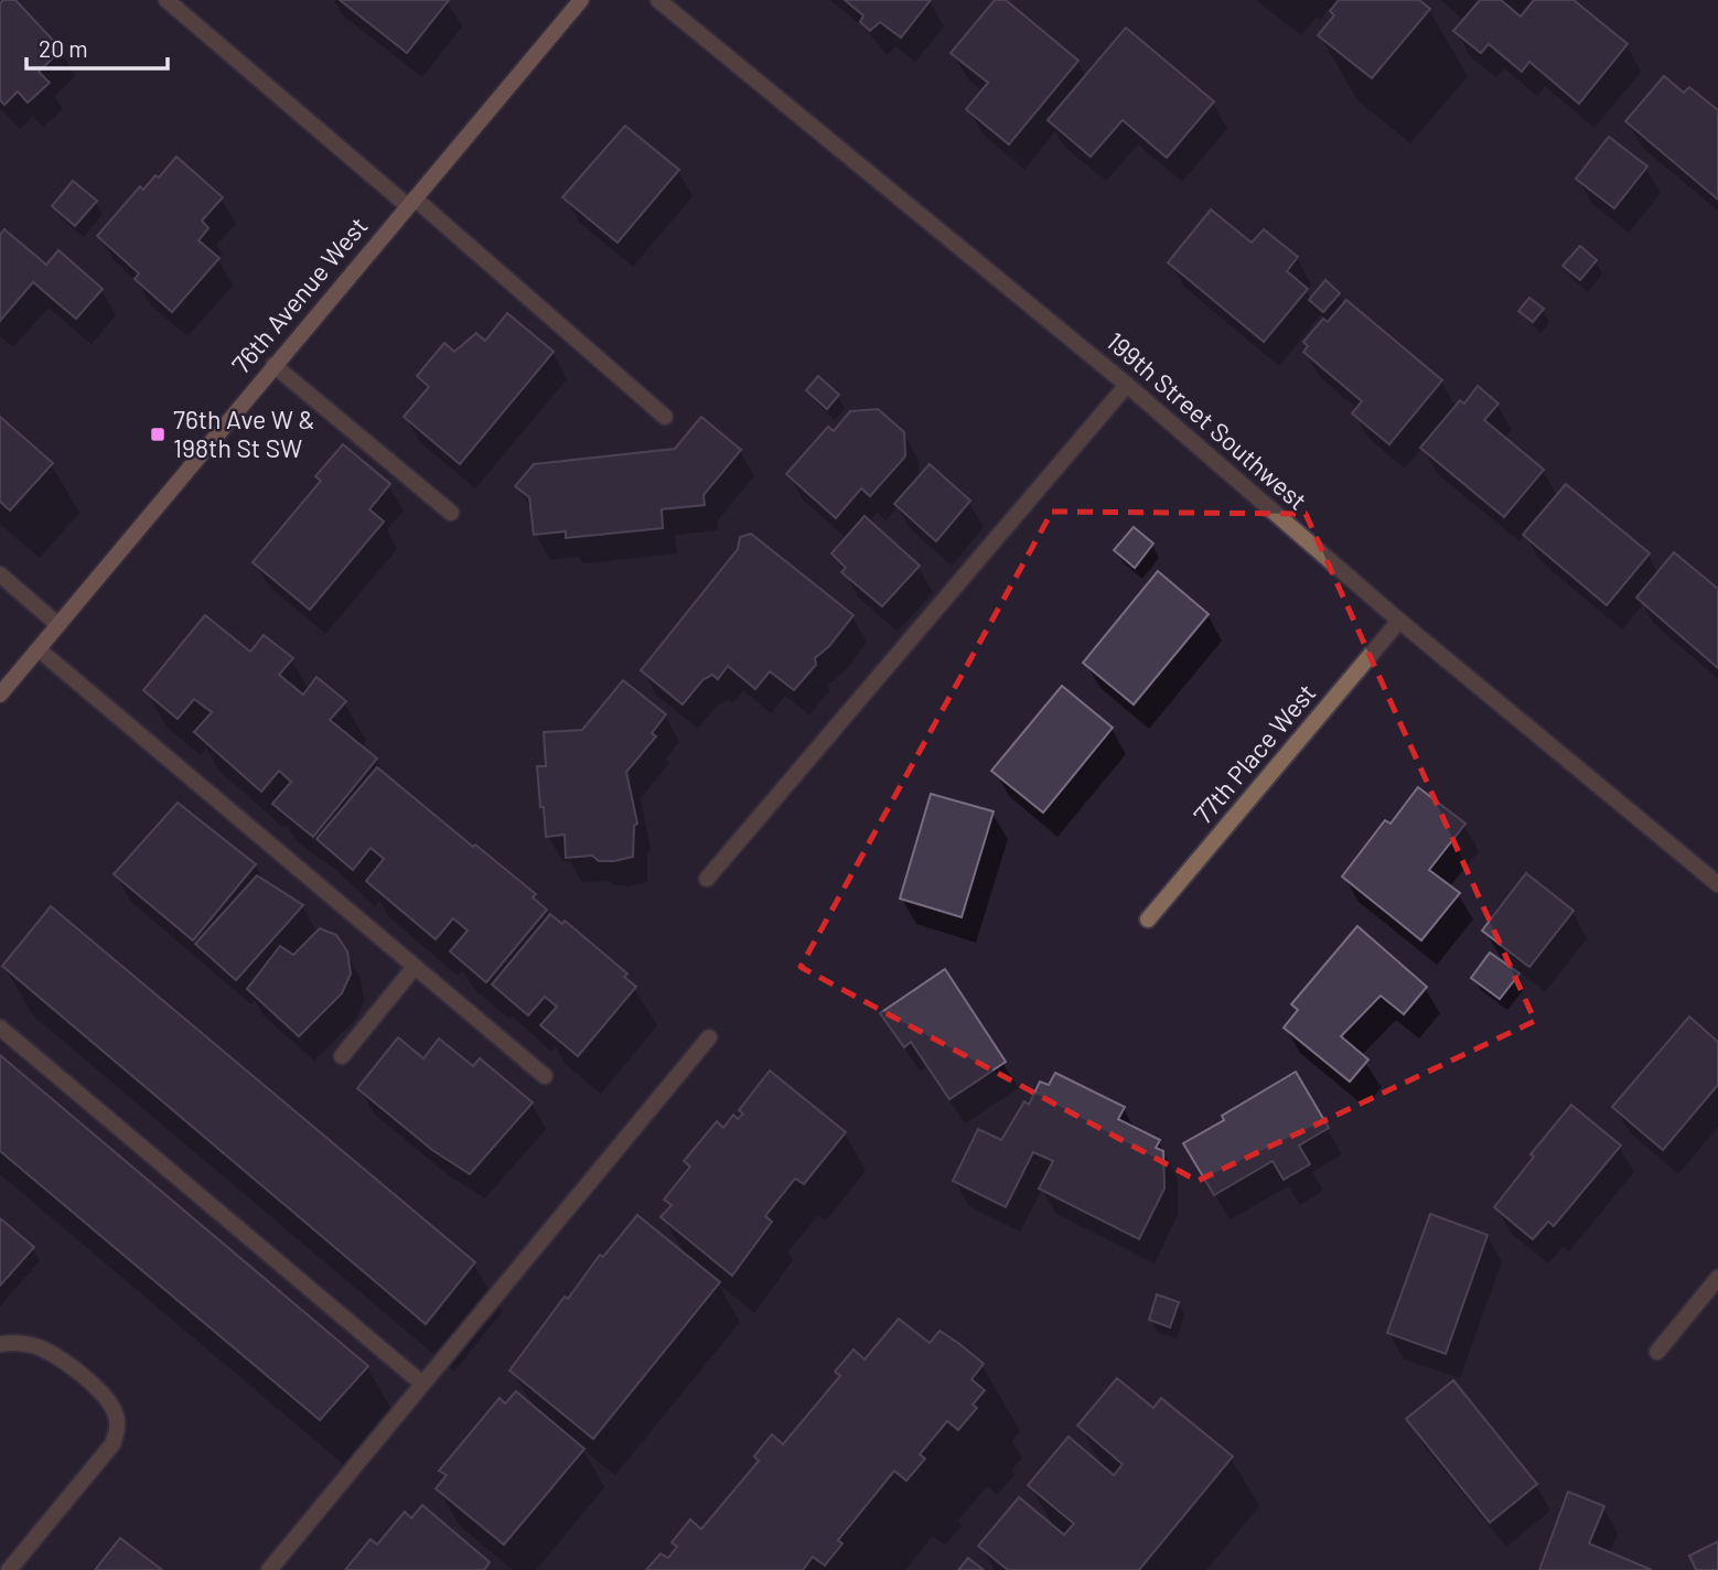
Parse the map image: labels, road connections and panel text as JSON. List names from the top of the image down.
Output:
{
  "streets": {
    "street": ["76th Avenue West", "199th Street Southwest", "77th Place West"]
  },
  "crossings": [
    ["199th Street Southwest", "77th Place West"]
  ],
  "places": {
    "transit": ["76th Ave W & 198th St SW"]
  },
  "scale_bar": "20 m"
}
